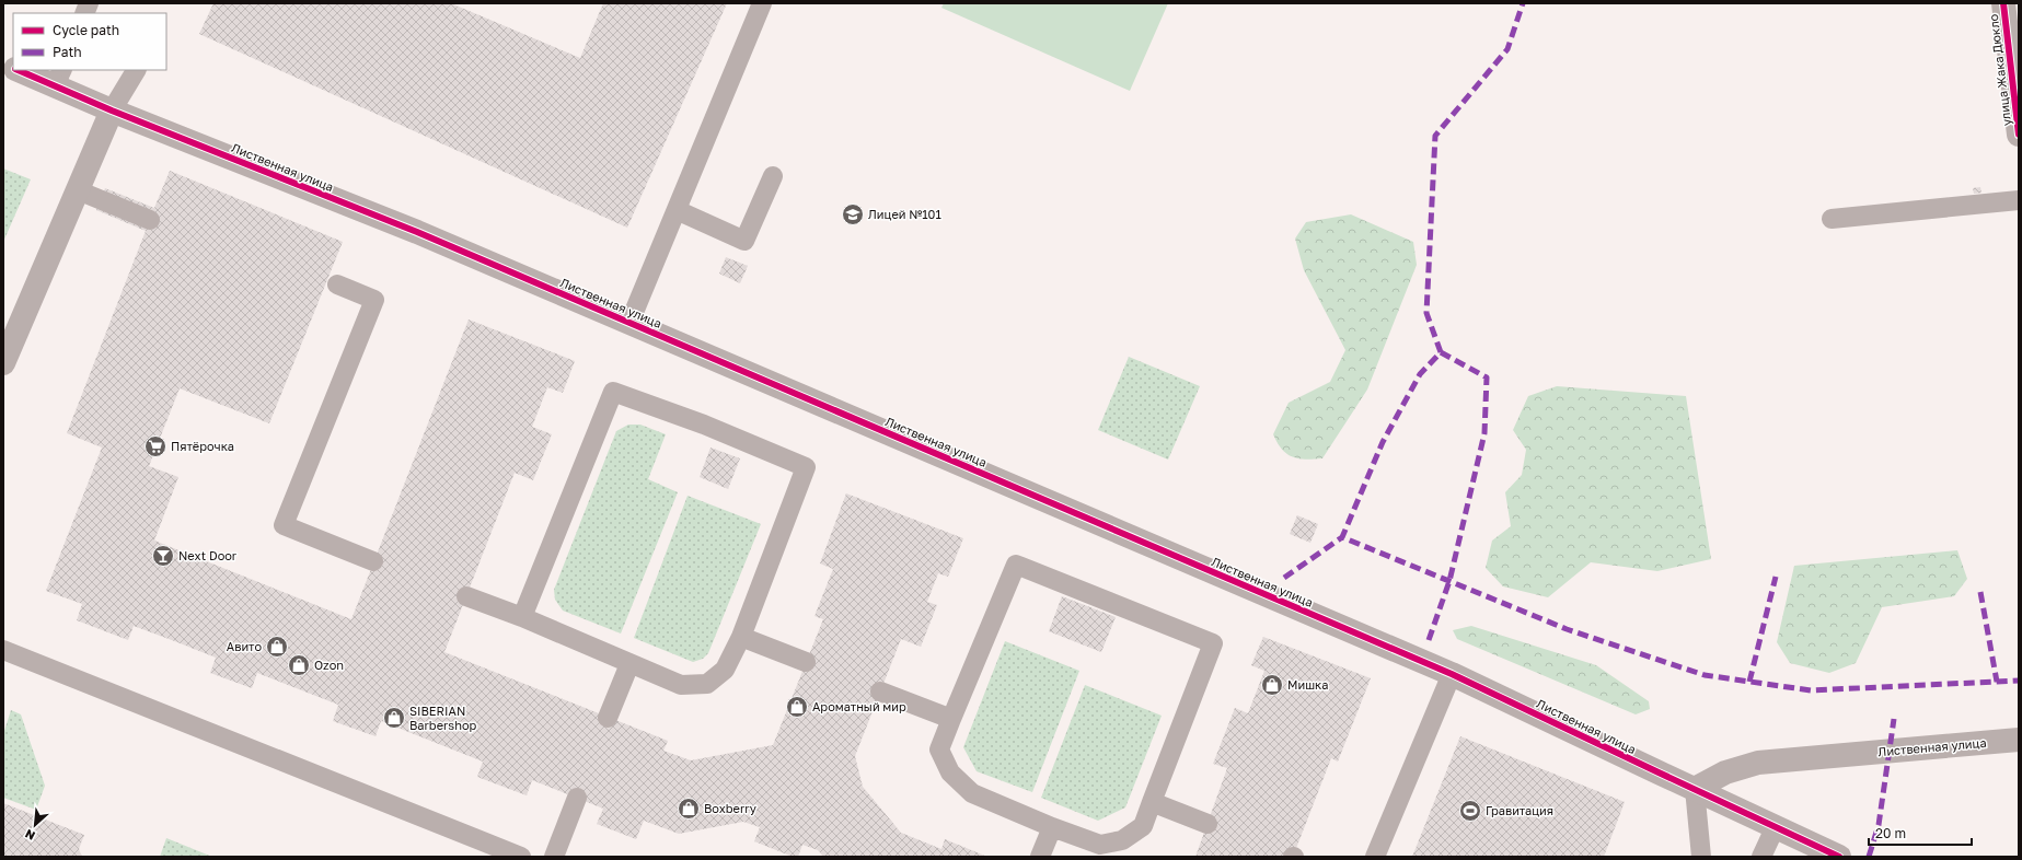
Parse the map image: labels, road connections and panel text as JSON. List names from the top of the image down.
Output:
{
  "streets": {
    "street": ["улица Жака Дюкло", "Лиственная улица"]
  },
  "places": {
    "school or university": ["Лицей №101"],
    "supermarket": ["Пятёрочка"],
    "bar": ["Next Door"],
    "shop": [
      "Авито",
      "Ozon",
      "Мишка",
      "Ароматный мир",
      "SIBERIAN Barbershop",
      "Boxberry"
    ],
    "sports": ["Гравитация"]
  },
  "legend": ["Cycle path", "Path"],
  "scale_bar": "20 m",
  "north": "bottom left"
}
